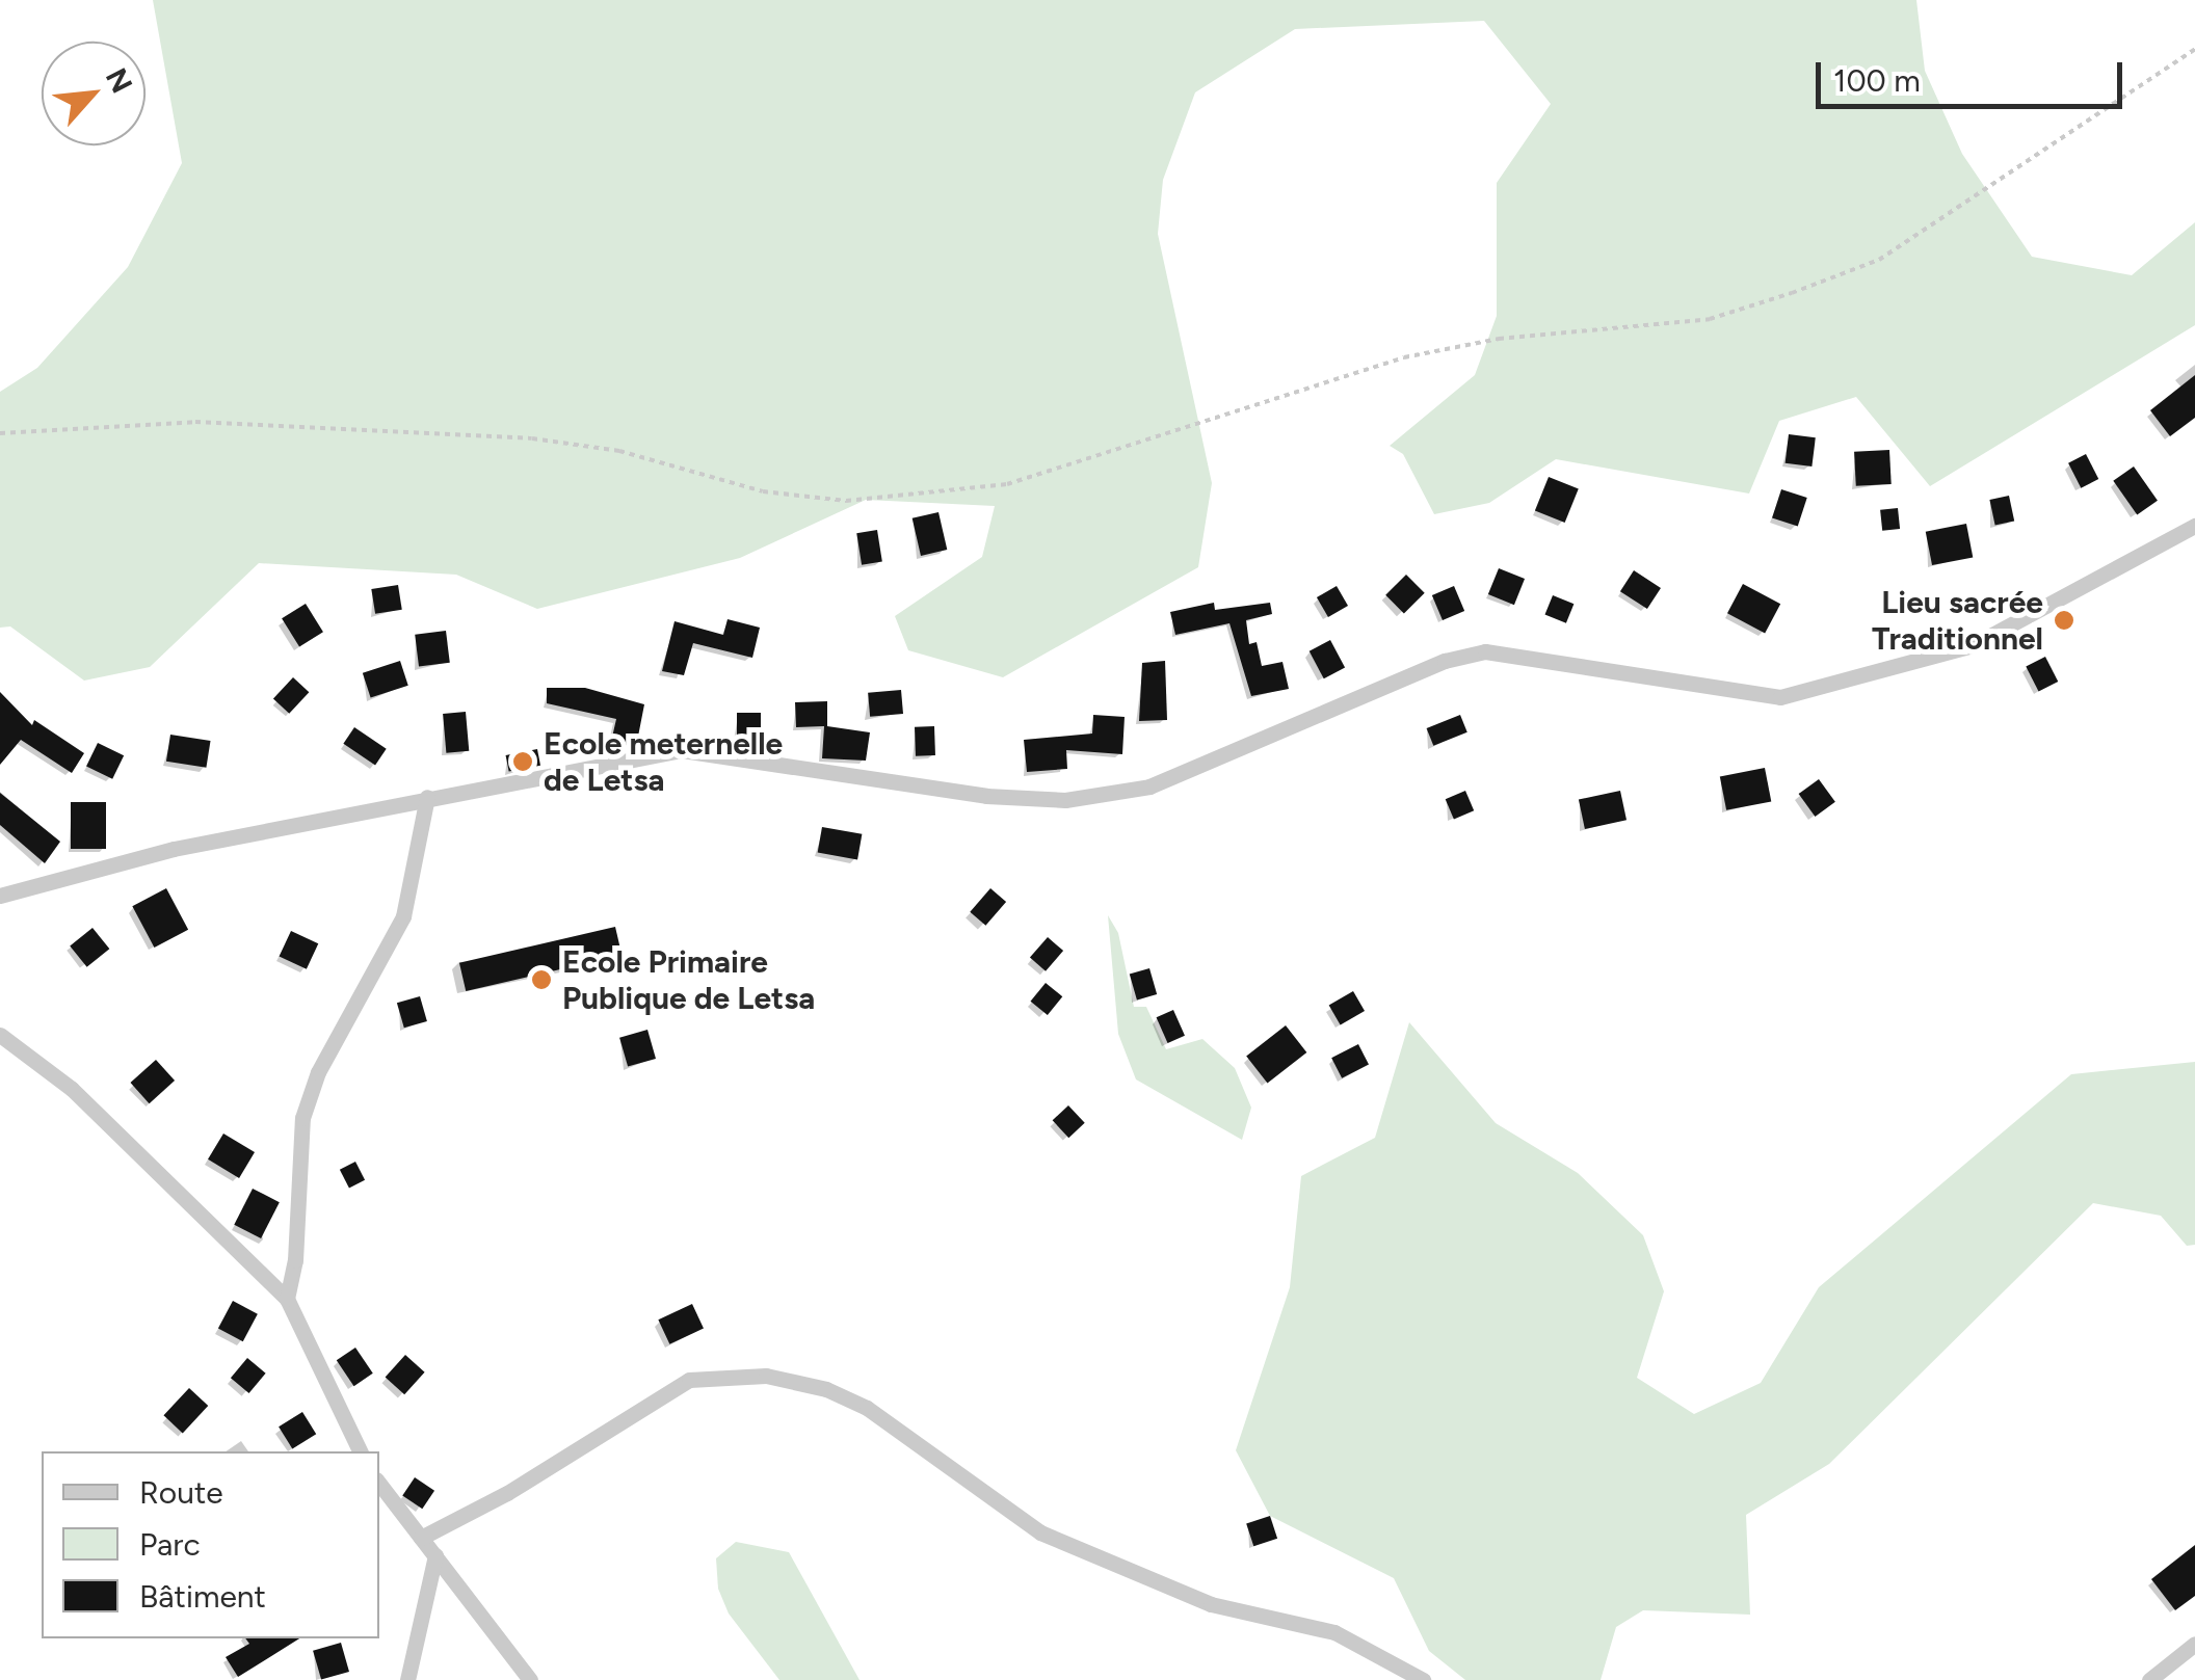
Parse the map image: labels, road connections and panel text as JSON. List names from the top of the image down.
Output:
{
  "places": ["Lieu sacrée Traditionnel", "Ecole meternelle de Letsa", "Ecole Primaire Publique de Letsa"],
  "legend": ["Route", "Parc", "Bâtiment"],
  "scale_bar": "100 m",
  "north": "top right"
}
